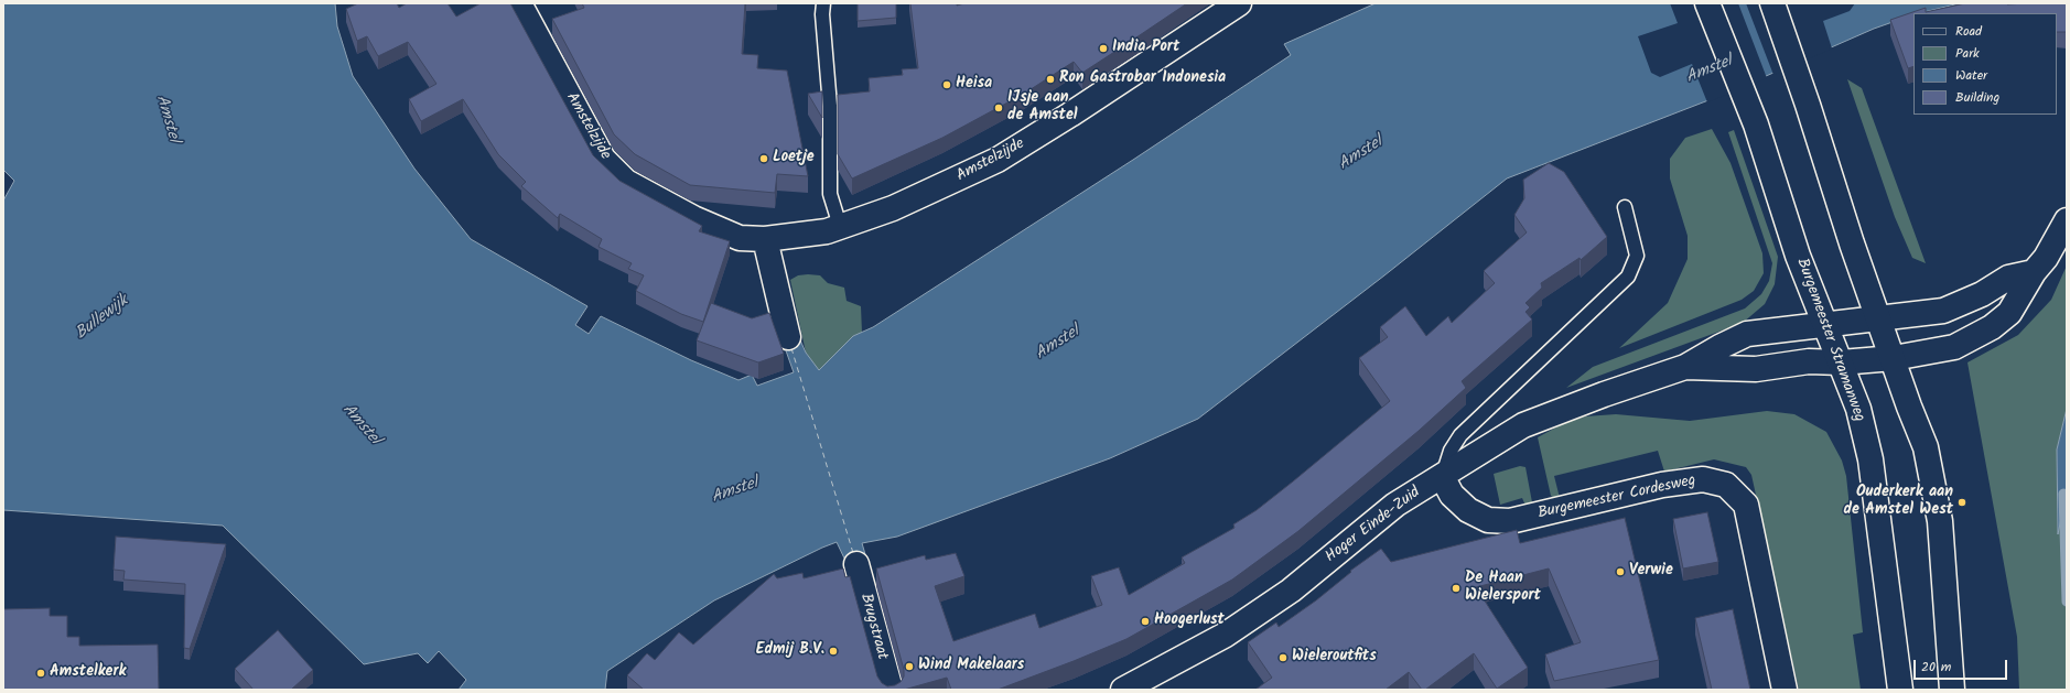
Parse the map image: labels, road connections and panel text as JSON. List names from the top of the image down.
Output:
{
  "streets": {
    "street": [
      "Amstelzijde",
      "Burgemeester Stramanweg",
      "Burgemeester Cordesweg",
      "Hoger Einde-Zuid",
      "Brugstraat"
    ]
  },
  "crossings": [
    ["Burgemeester Stramanweg", "Hoger Einde-Zuid"],
    ["Burgemeester Cordesweg", "Hoger Einde-Zuid"]
  ],
  "water": ["Amstel", "Bullewijk"],
  "places": [
    "India Port",
    "Ron Gastrobar Indonesia",
    "Heisa",
    "IJsje aan de Amstel",
    "Loetje",
    "Ouderkerk aan de Amstel West",
    "Verwie",
    "De Haan Wielersport",
    "Hoogerlust",
    "Edmij B.V.",
    "Wieleroutfits",
    "Wind Makelaars",
    "Amstelkerk"
  ],
  "legend": [
    "Road",
    "Park",
    "Water",
    "Building"
  ],
  "scale_bar": "20 m"
}
